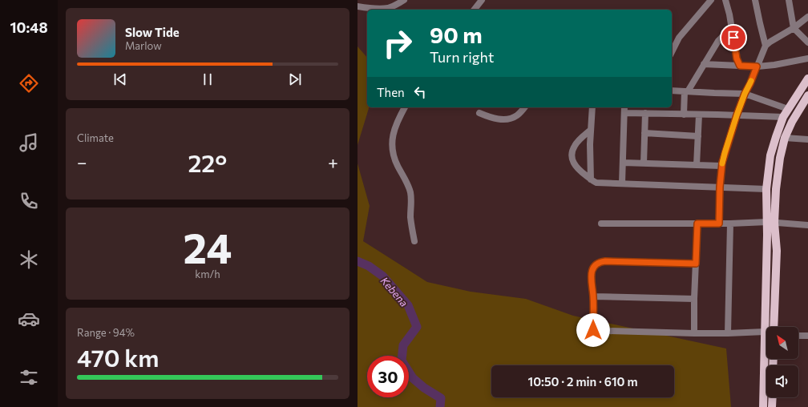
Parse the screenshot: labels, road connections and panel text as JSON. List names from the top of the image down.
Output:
{
  "water": ["Kebena"],
  "north": "top left",
  "page": {
    "tabs": "10:48",
    "turn": ["90 m", "Turn right"],
    "song": ["Slow Tide", "Marlow"],
    "then": "Then",
    "tile": [
      "Climate",
      ["24", "km/h"],
      ["Range · 94%", "470 km"]
    ],
    "heat": ["−", "22°", "+"],
    "limit": "30",
    "trip": "10:50 · 2 min · 610 m"
  }
}
